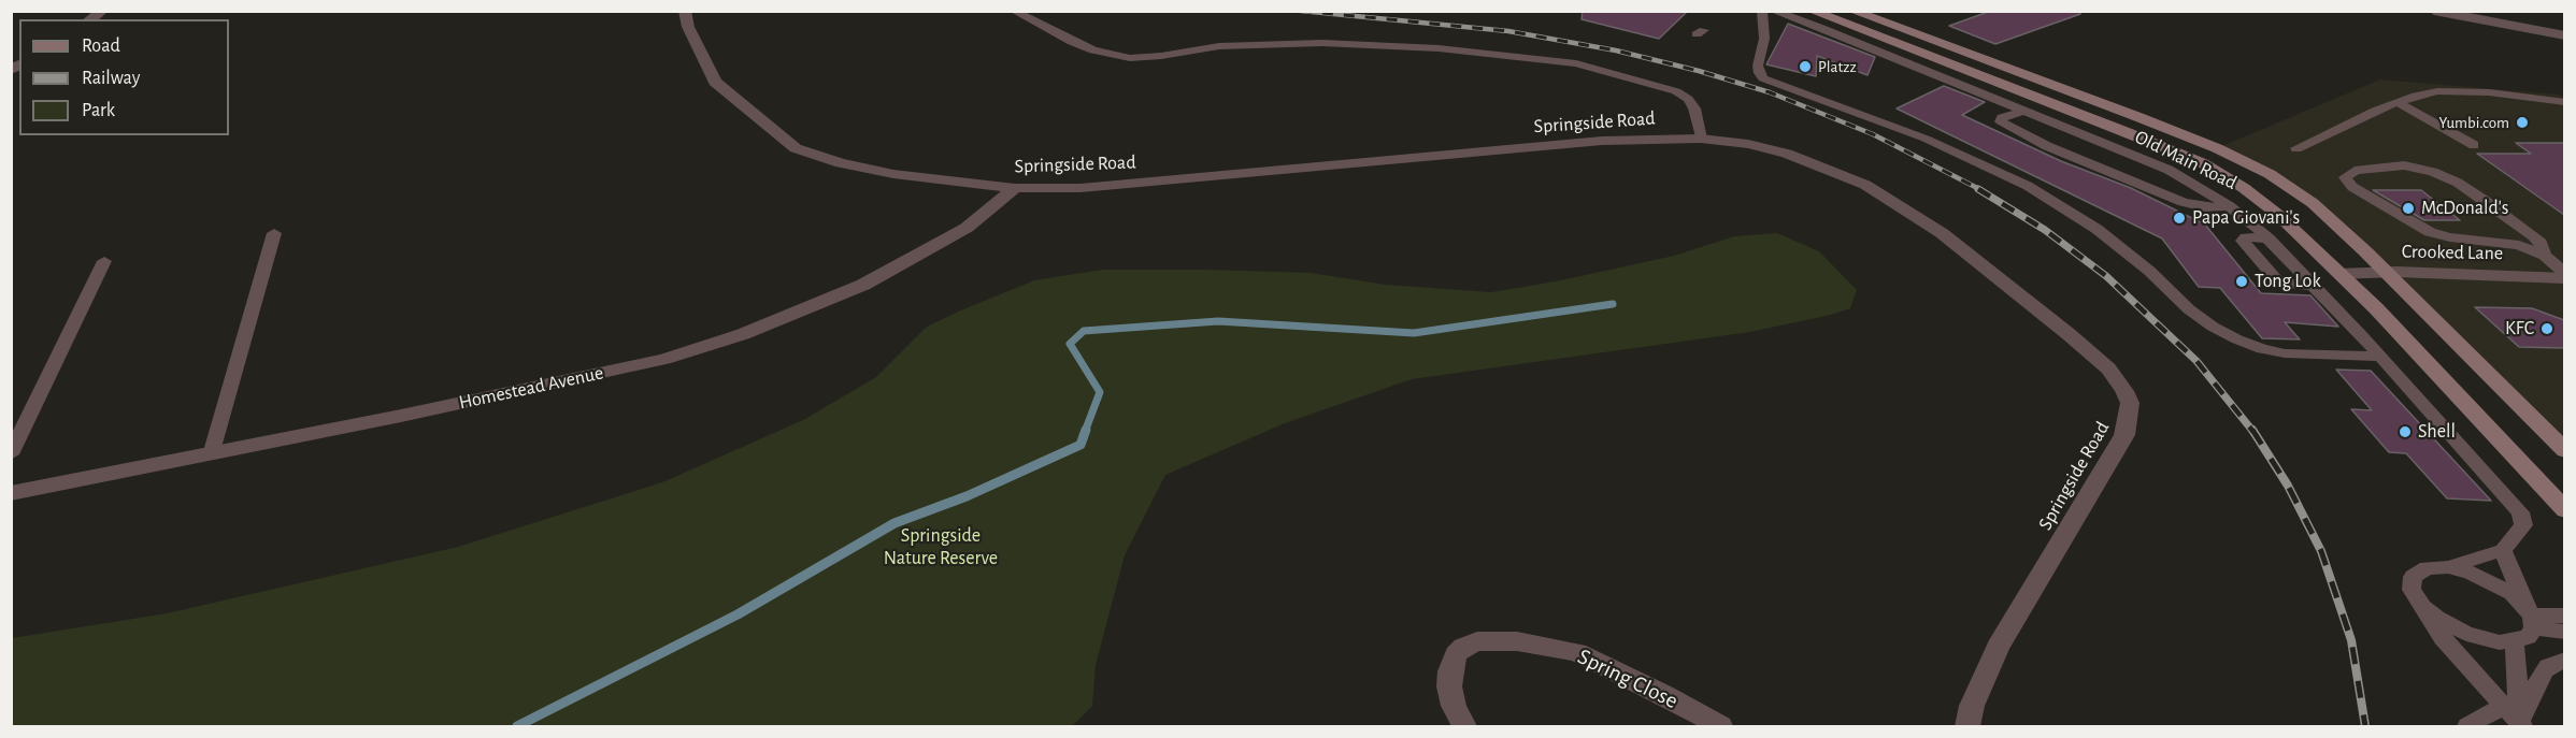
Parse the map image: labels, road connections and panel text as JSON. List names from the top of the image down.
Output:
{
  "streets": {
    "main road": ["Old Main Road"],
    "street": [
      "Springside Road",
      "Crooked Lane",
      "Homestead Avenue",
      "Spring Close"
    ]
  },
  "crossings": [
    ["Springside Road", "Homestead Avenue"],
    ["Old Main Road", "Crooked Lane"]
  ],
  "parks": ["Springside Nature Reserve"],
  "places": [
    "Platzz",
    "Yumbi.com",
    "McDonald's",
    "Papa Giovani's",
    "Tong Lok",
    "KFC",
    "Shell"
  ],
  "legend": ["Road", "Railway", "Park"]
}
